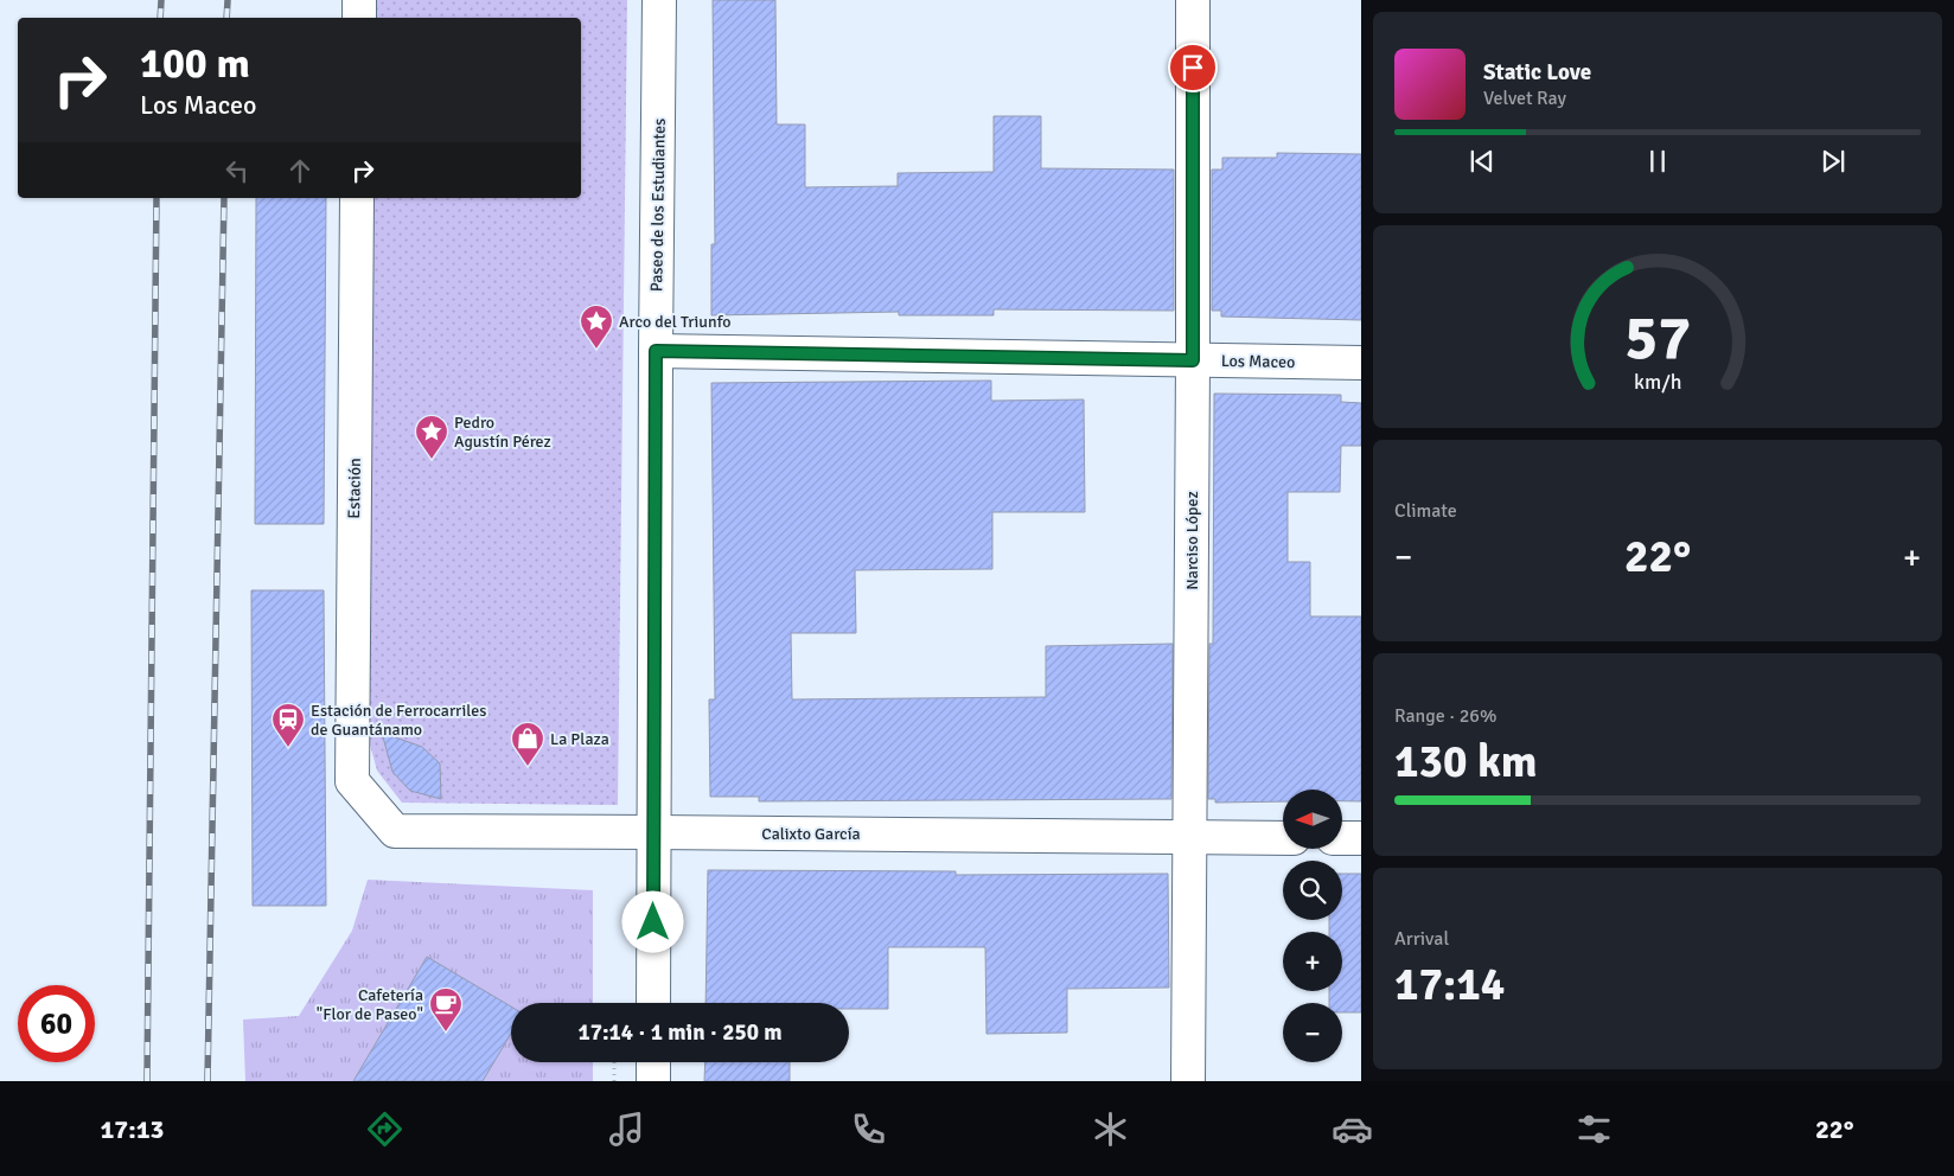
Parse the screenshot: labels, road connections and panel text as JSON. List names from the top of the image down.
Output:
{
  "streets": {
    "street": [
      "Paseo de los Estudiantes",
      "Los Maceo",
      "Estación",
      "Narciso López",
      "Calixto García"
    ]
  },
  "crossings": [
    ["Paseo de los Estudiantes", "Los Maceo"],
    ["Paseo de los Estudiantes", "Calixto García"],
    ["Los Maceo", "Narciso López"],
    ["Estación", "Calixto García"],
    ["Narciso López", "Calixto García"]
  ],
  "places": {
    "place": ["Arco del Triunfo", "Pedro Agustín Pérez"],
    "station": ["Estación de Ferrocarriles de Guantánamo"],
    "shop": ["La Plaza"],
    "cafe": ["Cafetería \"Flor de Paseo\""]
  },
  "north": "left",
  "page": {
    "turn": ["100 m", "Los Maceo"],
    "song": ["Static Love", "Velvet Ray"],
    "tile": [
      "Climate",
      ["Range · 26%", "130 km"],
      ["Arrival", "17:14"]
    ],
    "heat": ["−", "22°", "+"],
    "map_buttons": ["+", "−"],
    "limit": "60",
    "trip": "17:14 · 1 min · 250 m",
    "tabs": ["17:13", "22°"],
    "gauge": ["57", "km/h"]
  }
}
